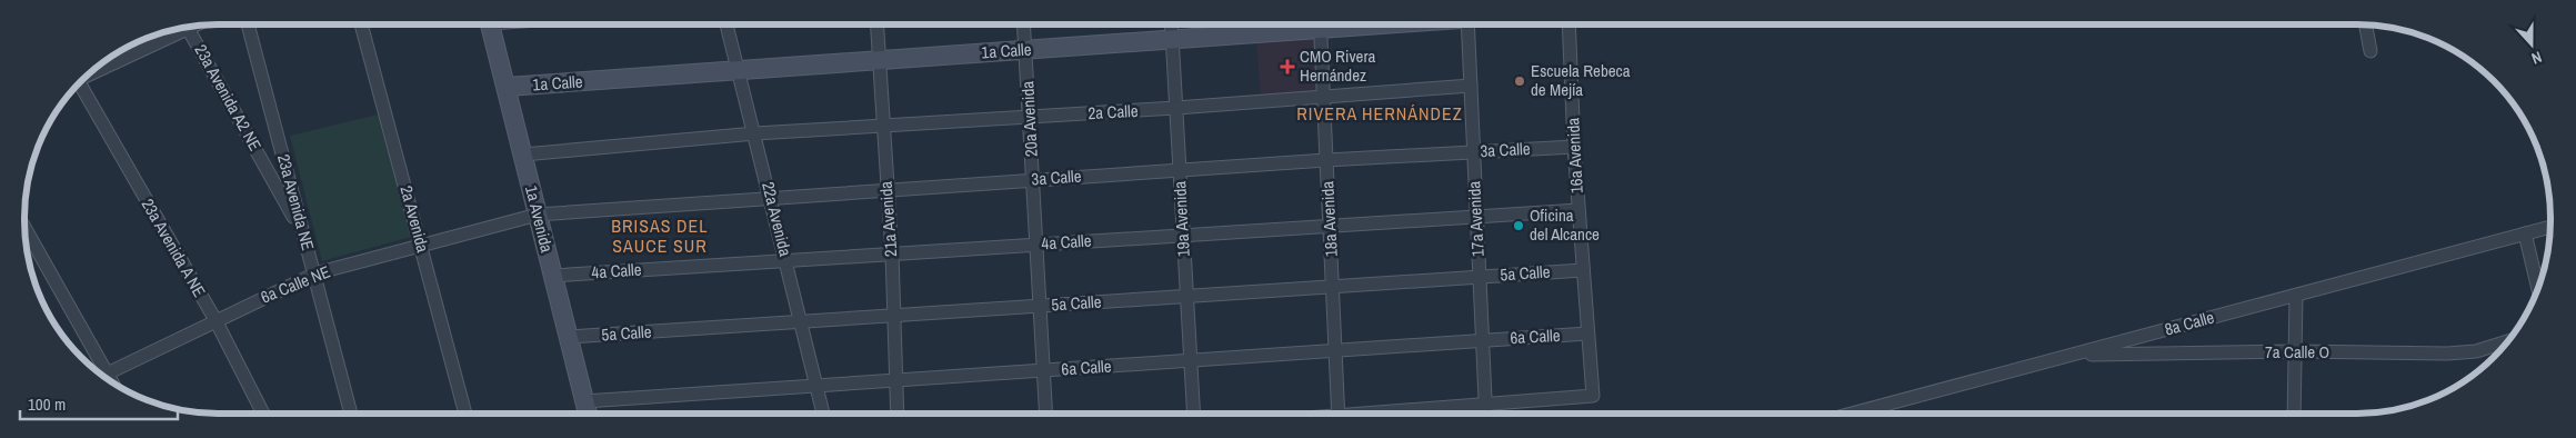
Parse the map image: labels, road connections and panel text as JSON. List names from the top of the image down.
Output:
{
  "streets": {
    "street": [
      "1a Calle",
      "23a Avenida A2 NE",
      "2a Calle",
      "20a Avenida",
      "3a Calle",
      "16a Avenida",
      "23a Avenida NE",
      "2a Avenida",
      "1a Avenida",
      "22a Avenida",
      "21a Avenida",
      "19a Avenida",
      "18a Avenida",
      "17a Avenida",
      "4a Calle",
      "23a Avenida A NE",
      "5a Calle",
      "6a Calle NE",
      "8a Calle",
      "6a Calle",
      "7a Calle O"
    ]
  },
  "crossings": [
    ["1a Calle", "20a Avenida"],
    ["1a Calle", "1a Avenida"],
    ["1a Calle", "22a Avenida"],
    ["1a Calle", "21a Avenida"],
    ["1a Calle", "19a Avenida"],
    ["23a Avenida A2 NE", "23a Avenida NE"],
    ["2a Calle", "20a Avenida"],
    ["2a Calle", "1a Avenida"],
    ["2a Calle", "22a Avenida"],
    ["2a Calle", "21a Avenida"],
    ["2a Calle", "19a Avenida"],
    ["2a Calle", "18a Avenida"],
    ["2a Calle", "17a Avenida"],
    ["20a Avenida", "3a Calle"],
    ["20a Avenida", "4a Calle"],
    ["20a Avenida", "5a Calle"],
    ["20a Avenida", "6a Calle"],
    ["3a Calle", "16a Avenida"],
    ["3a Calle", "1a Avenida"],
    ["3a Calle", "22a Avenida"],
    ["3a Calle", "21a Avenida"],
    ["3a Calle", "19a Avenida"],
    ["3a Calle", "18a Avenida"],
    ["3a Calle", "17a Avenida"],
    ["3a Calle", "6a Calle NE"],
    ["16a Avenida", "17a Avenida"],
    ["16a Avenida", "4a Calle"],
    ["16a Avenida", "5a Calle"],
    ["16a Avenida", "6a Calle"],
    ["23a Avenida NE", "6a Calle NE"],
    ["2a Avenida", "6a Calle NE"],
    ["1a Avenida", "4a Calle"],
    ["1a Avenida", "5a Calle"],
    ["1a Avenida", "6a Calle NE"],
    ["1a Avenida", "6a Calle"],
    ["22a Avenida", "4a Calle"],
    ["22a Avenida", "5a Calle"],
    ["22a Avenida", "6a Calle"],
    ["21a Avenida", "4a Calle"],
    ["21a Avenida", "5a Calle"],
    ["21a Avenida", "6a Calle"],
    ["19a Avenida", "4a Calle"],
    ["19a Avenida", "5a Calle"],
    ["19a Avenida", "6a Calle"],
    ["18a Avenida", "4a Calle"],
    ["18a Avenida", "5a Calle"],
    ["18a Avenida", "6a Calle"],
    ["17a Avenida", "4a Calle"],
    ["17a Avenida", "5a Calle"],
    ["17a Avenida", "6a Calle"],
    ["23a Avenida A NE", "6a Calle NE"],
    ["8a Calle", "7a Calle O"]
  ],
  "districts": ["RIVERA HERNÁNDEZ", "BRISAS DEL SAUCE SUR"],
  "places": {
    "health": ["CMO Rivera Hernández"],
    "other": ["Escuela Rebeca de Mejía", "Oficina del Alcance"]
  },
  "scale_bar": "100 m",
  "north": "bottom"
}
